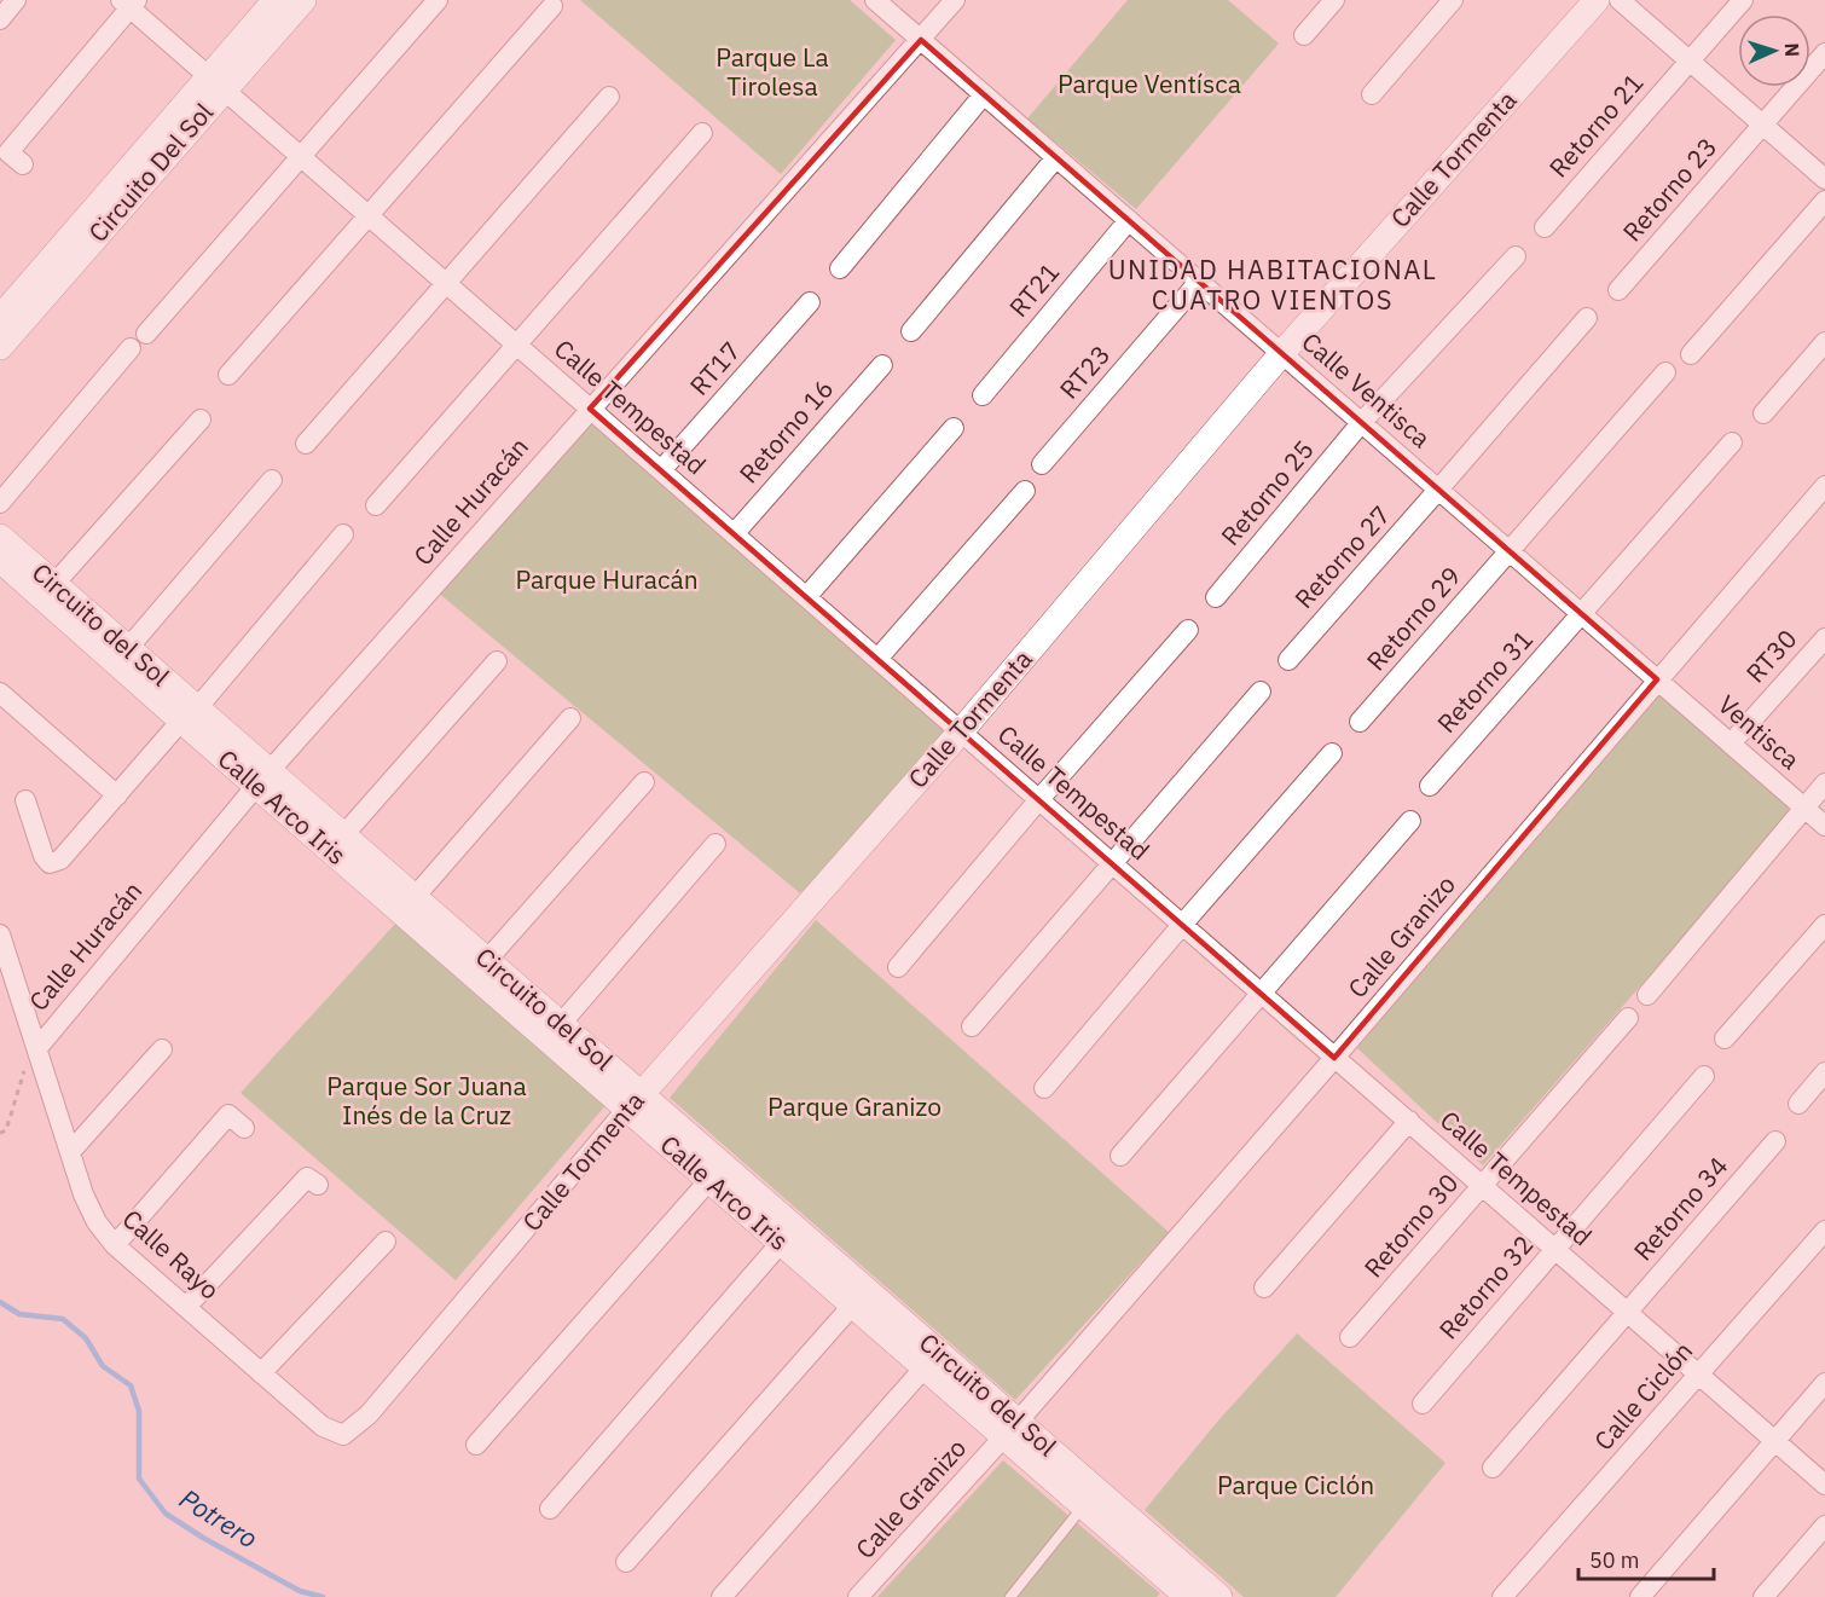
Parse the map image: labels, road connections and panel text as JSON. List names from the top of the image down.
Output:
{
  "streets": {
    "street": [
      "Retorno 21",
      "Calle Tormenta",
      "Circuito Del Sol",
      "Retorno 23",
      "RT21",
      "RT17",
      "RT23",
      "Calle Ventisca",
      "Calle Tempestad",
      "Retorno 16",
      "Retorno 25",
      "Calle Huracán",
      "Retorno 27",
      "Retorno 29",
      "Circuito del Sol",
      "RT30",
      "Retorno 31",
      "Ventisca",
      "Calle Arco Iris",
      "Calle Granizo",
      "Retorno 34",
      "Retorno 30",
      "Calle Rayo",
      "Retorno 32",
      "Calle Ciclón"
    ]
  },
  "crossings": [
    ["Calle Tormenta", "Calle Ventisca"],
    ["Calle Tormenta", "Calle Tempestad"],
    ["Calle Tormenta", "Circuito del Sol"],
    ["Calle Tormenta", "Calle Arco Iris"],
    ["Calle Tormenta", "Calle Rayo"],
    ["Circuito Del Sol", "Calle Tempestad"],
    ["RT21", "Calle Ventisca"],
    ["RT17", "Calle Tempestad"],
    ["RT23", "Calle Ventisca"],
    ["Calle Ventisca", "Retorno 25"],
    ["Calle Ventisca", "Calle Huracán"],
    ["Calle Ventisca", "Retorno 27"],
    ["Calle Ventisca", "Retorno 29"],
    ["Calle Ventisca", "Retorno 31"],
    ["Calle Ventisca", "Ventisca"],
    ["Calle Ventisca", "Calle Granizo"],
    ["Calle Tempestad", "Retorno 16"],
    ["Calle Tempestad", "Calle Huracán"],
    ["Calle Tempestad", "Calle Granizo"],
    ["Calle Tempestad", "Retorno 34"],
    ["Calle Tempestad", "Retorno 30"],
    ["Calle Tempestad", "Retorno 32"],
    ["Calle Tempestad", "Calle Ciclón"],
    ["Calle Huracán", "Circuito del Sol"],
    ["Calle Huracán", "Calle Arco Iris"],
    ["Calle Huracán", "Calle Rayo"],
    ["Circuito del Sol", "Calle Arco Iris"],
    ["Circuito del Sol", "Calle Granizo"],
    ["RT30", "Ventisca"],
    ["Ventisca", "Calle Granizo"],
    ["Calle Arco Iris", "Calle Granizo"]
  ],
  "districts": ["UNIDAD HABITACIONAL CUATRO VIENTOS"],
  "water": ["Potrero"],
  "parks": [
    "Parque La Tirolesa",
    "Parque Ventísca",
    "Parque Huracán",
    "Parque Sor Juana Inés de la Cruz",
    "Parque Granizo",
    "Parque Ciclón"
  ],
  "scale_bar": "50 m",
  "north": "right"
}
